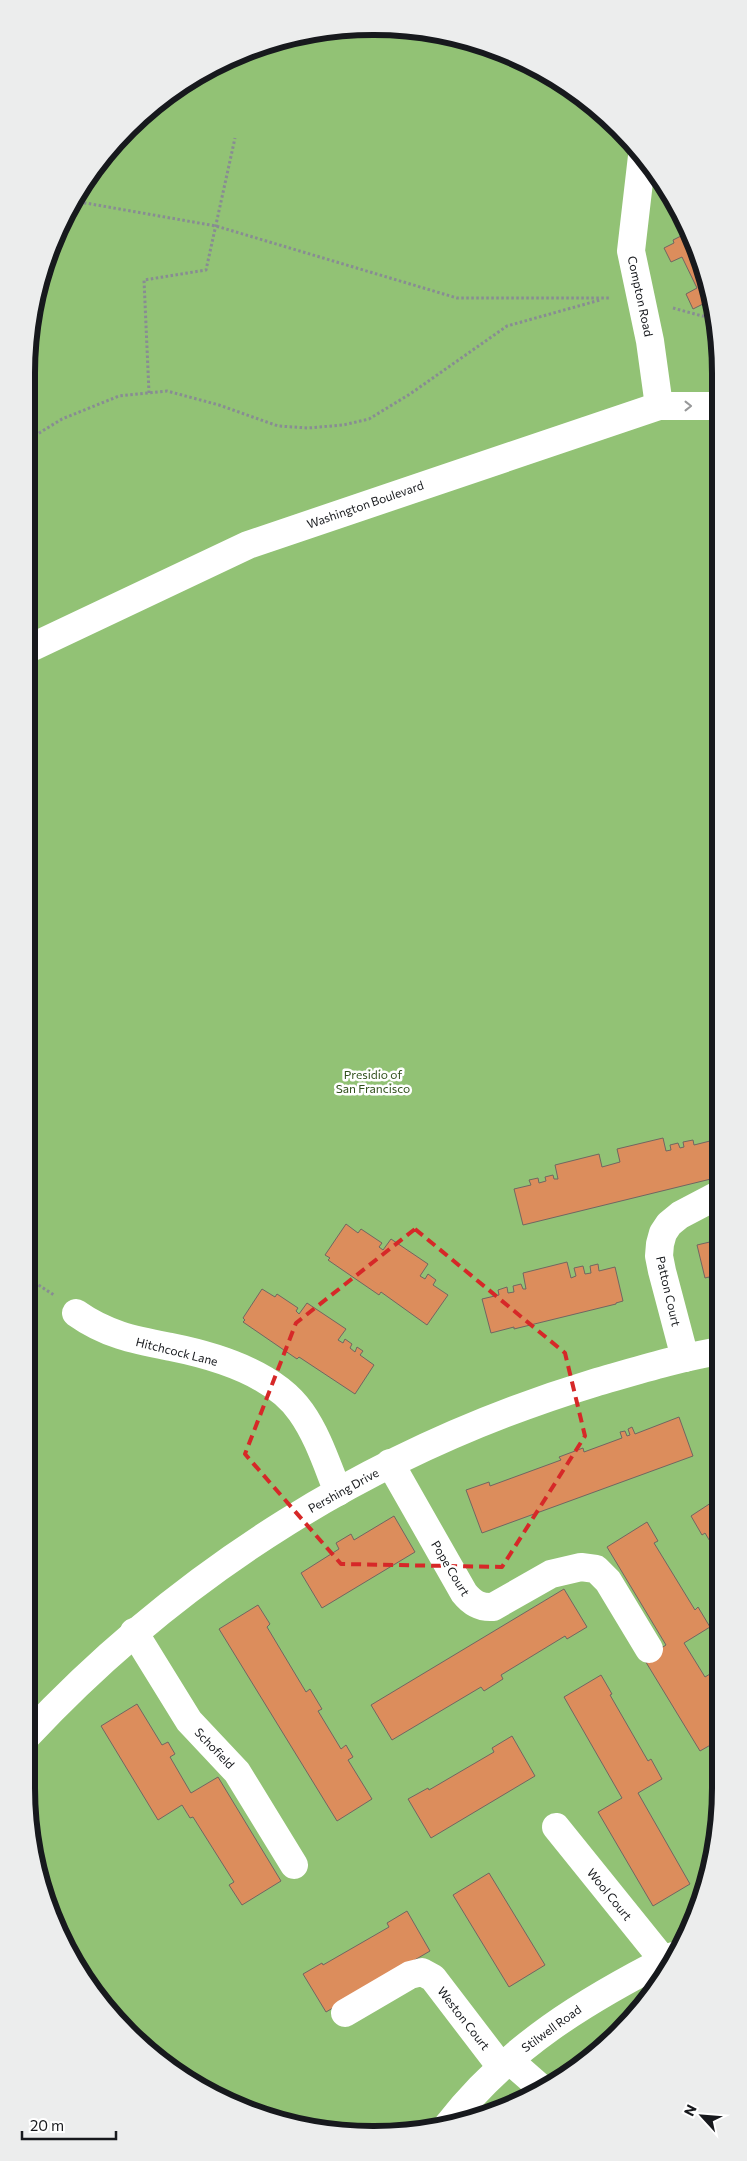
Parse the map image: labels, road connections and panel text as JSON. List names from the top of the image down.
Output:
{
  "streets": {
    "street": [
      "Compton Road",
      "Washington Boulevard",
      "Patton Court",
      "Hitchcock Lane",
      "Pershing Drive",
      "Pope Court",
      "Schofield",
      "Wool Court",
      "Weston Court",
      "Stilwell Road"
    ]
  },
  "crossings": [
    ["Compton Road", "Washington Boulevard"],
    ["Patton Court", "Pershing Drive"],
    ["Hitchcock Lane", "Pershing Drive"],
    ["Pershing Drive", "Pope Court"],
    ["Pershing Drive", "Schofield"],
    ["Weston Court", "Stilwell Road"]
  ],
  "parks": ["Presidio of San Francisco"],
  "scale_bar": "20 m",
  "north": "top left"
}
